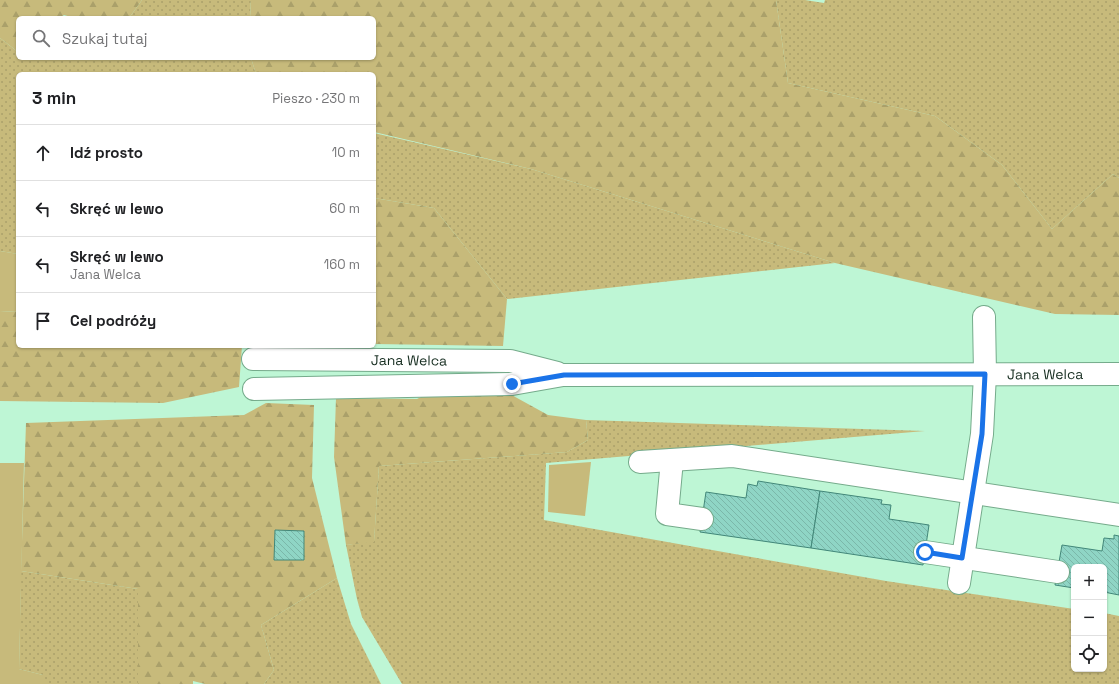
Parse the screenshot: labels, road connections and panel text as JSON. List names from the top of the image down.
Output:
{
  "streets": {
    "street": ["Jana Welca"]
  },
  "page": {
    "search": "Szukaj tutaj",
    "heading": ["3 min", "Pieszo · 230 m"],
    "list": [
      ["Idź prosto", "10 m"],
      ["Skręć w lewo", "60 m"],
      ["Skręć w lewo", "Jana Welca", "160 m"],
      "Cel podróży"
    ],
    "map_buttons": ["+", "−"]
  }
}
